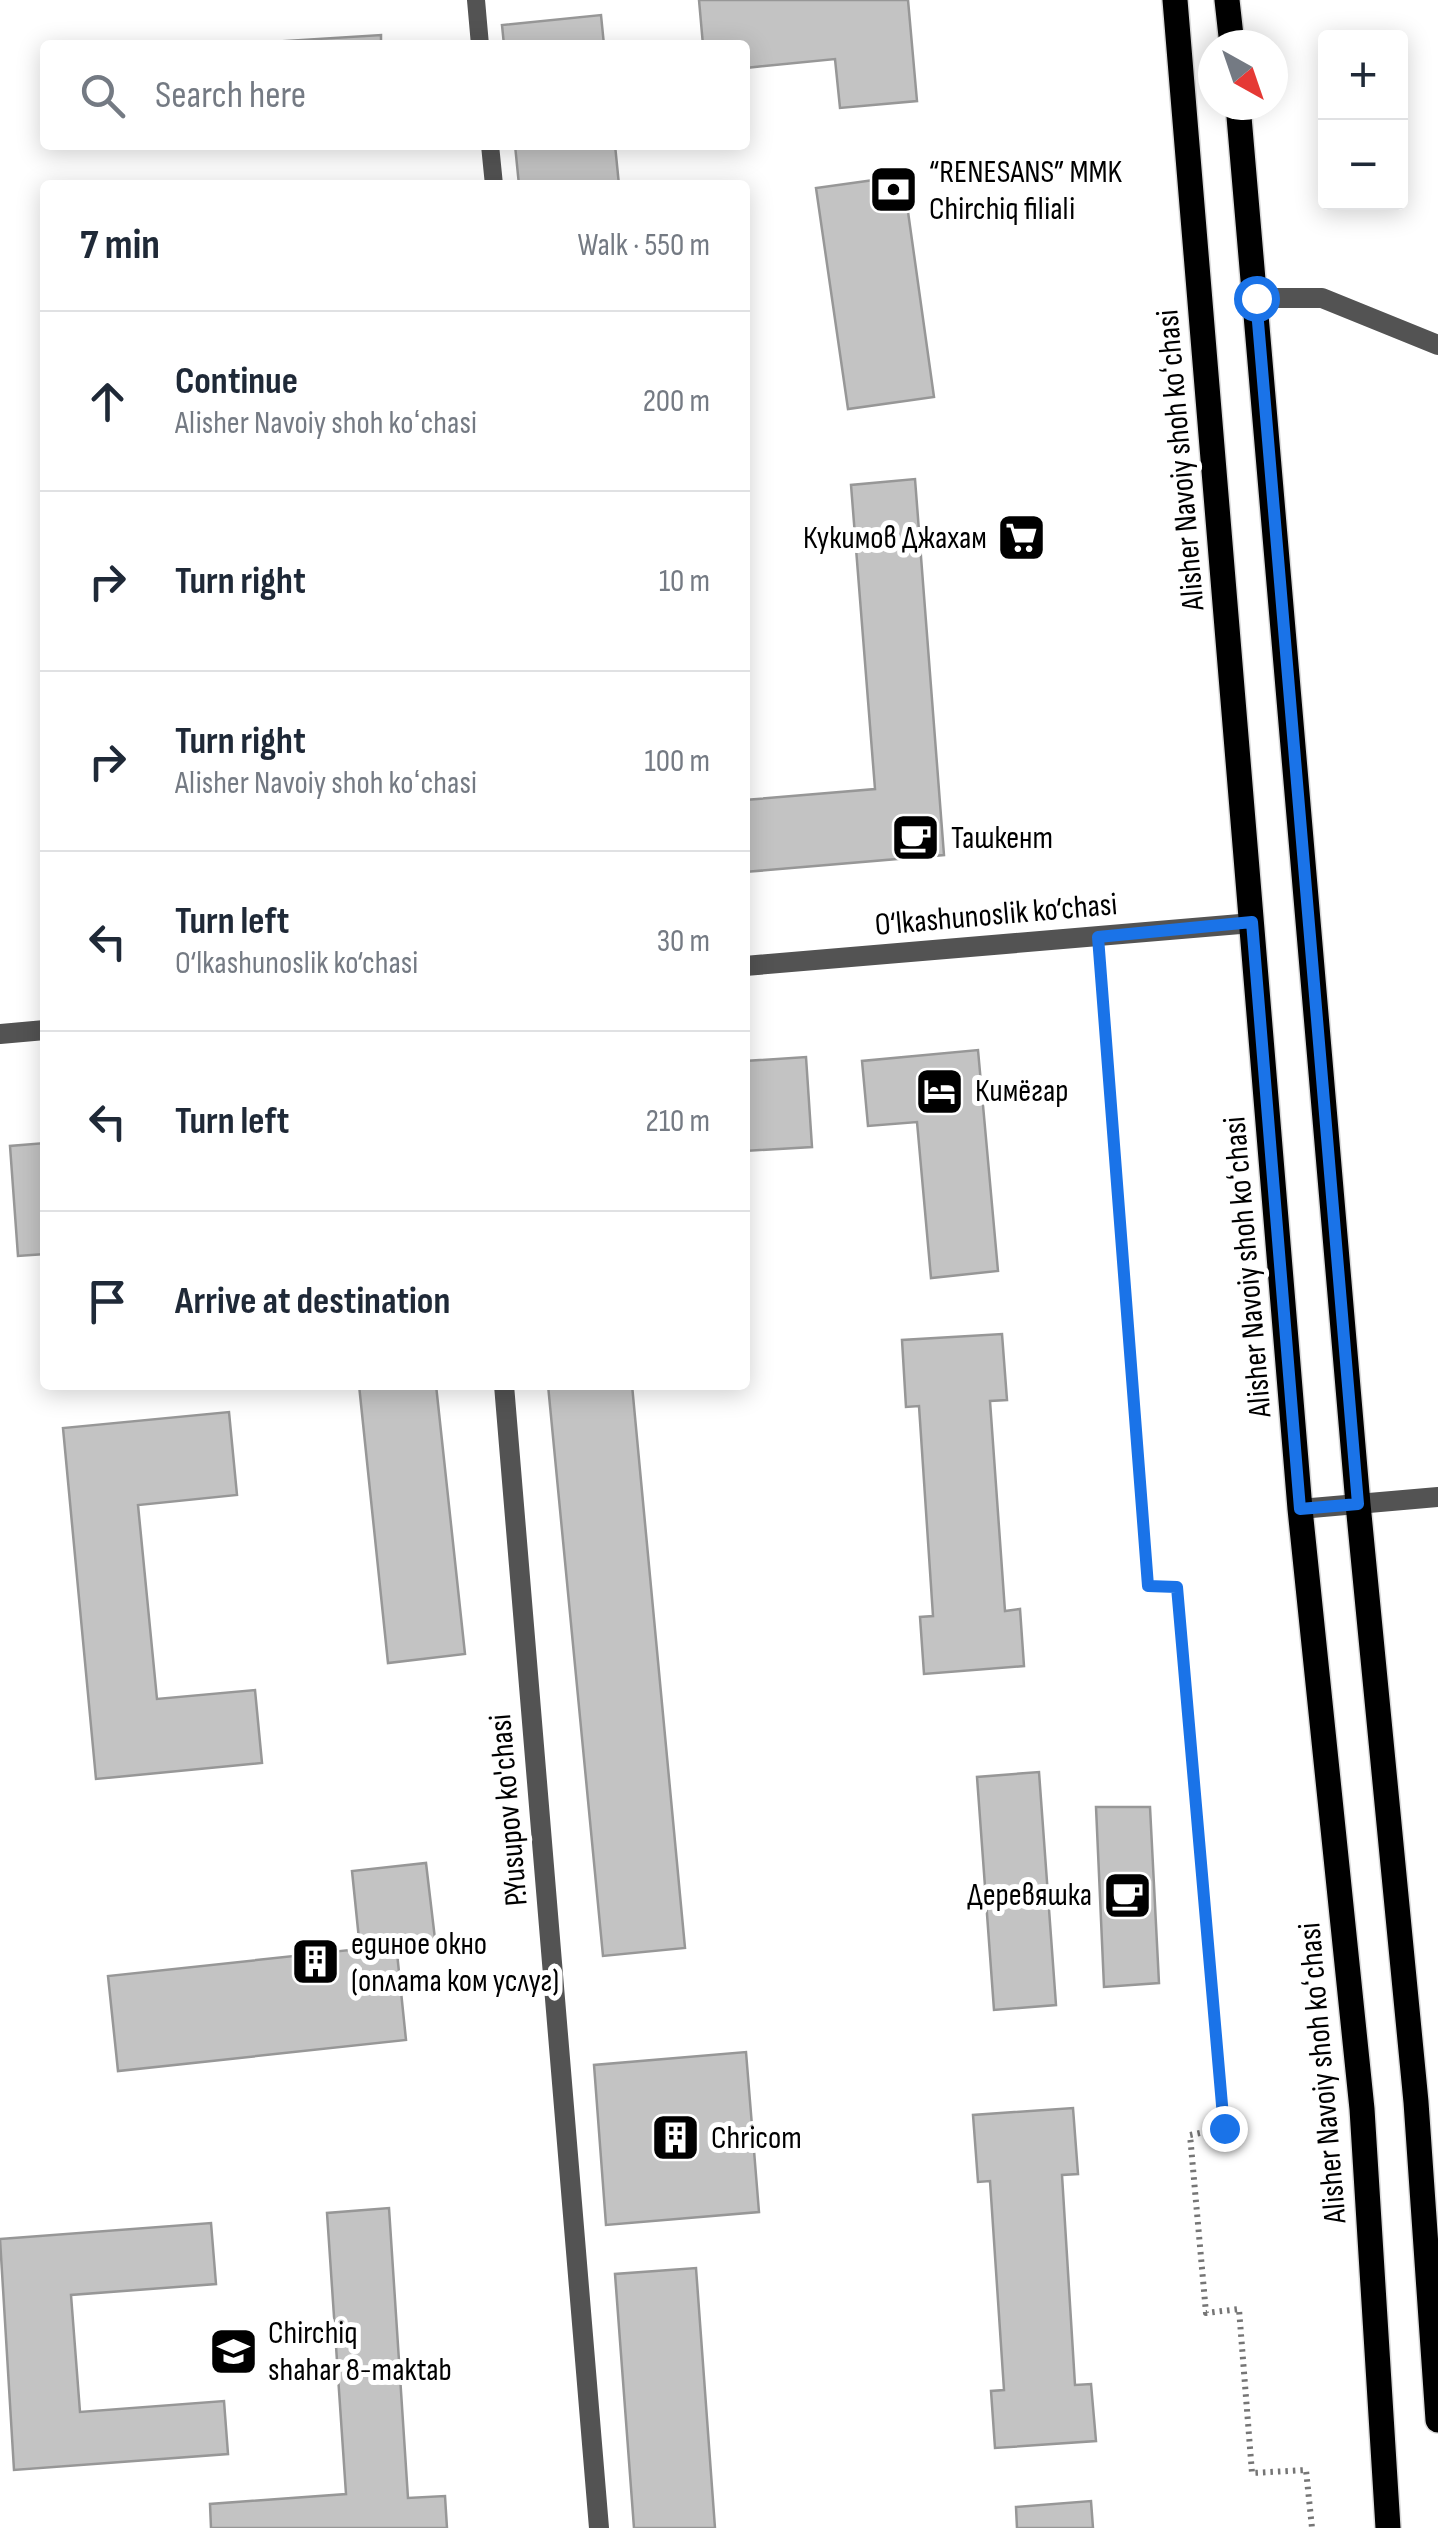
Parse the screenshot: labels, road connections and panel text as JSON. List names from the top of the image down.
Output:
{
  "streets": {
    "main road": ["Alisher Navoiy shoh koʻchasi"],
    "street": ["O‘lkashunoslik ko‘chasi", "P.Yusupov ko'chasi"]
  },
  "crossings": [
    ["Alisher Navoiy shoh koʻchasi", "O‘lkashunoslik ko‘chasi"]
  ],
  "places": {
    "bank": ["“RENESANS” MMK Chirchiq filiali"],
    "supermarket": ["Кукимов Джахам"],
    "cafe": ["Ташкент", "Деревяшка"],
    "hotel": ["Кимёгар"],
    "building": ["единое окно (оплата ком услуг)", "Chricom"],
    "school or university": ["Chirchiq shahar 8-maktab"]
  },
  "north": "bottom right",
  "page": {
    "map_buttons": ["+", "−"],
    "search": "Search here",
    "heading": ["7 min", "Walk · 550 m"],
    "list": [
      ["Continue", "Alisher Navoiy shoh koʻchasi", "200 m"],
      ["Turn right", "10 m"],
      ["Turn right", "Alisher Navoiy shoh koʻchasi", "100 m"],
      ["Turn left", "O‘lkashunoslik ko‘chasi", "30 m"],
      ["Turn left", "210 m"],
      "Arrive at destination"
    ]
  }
}
